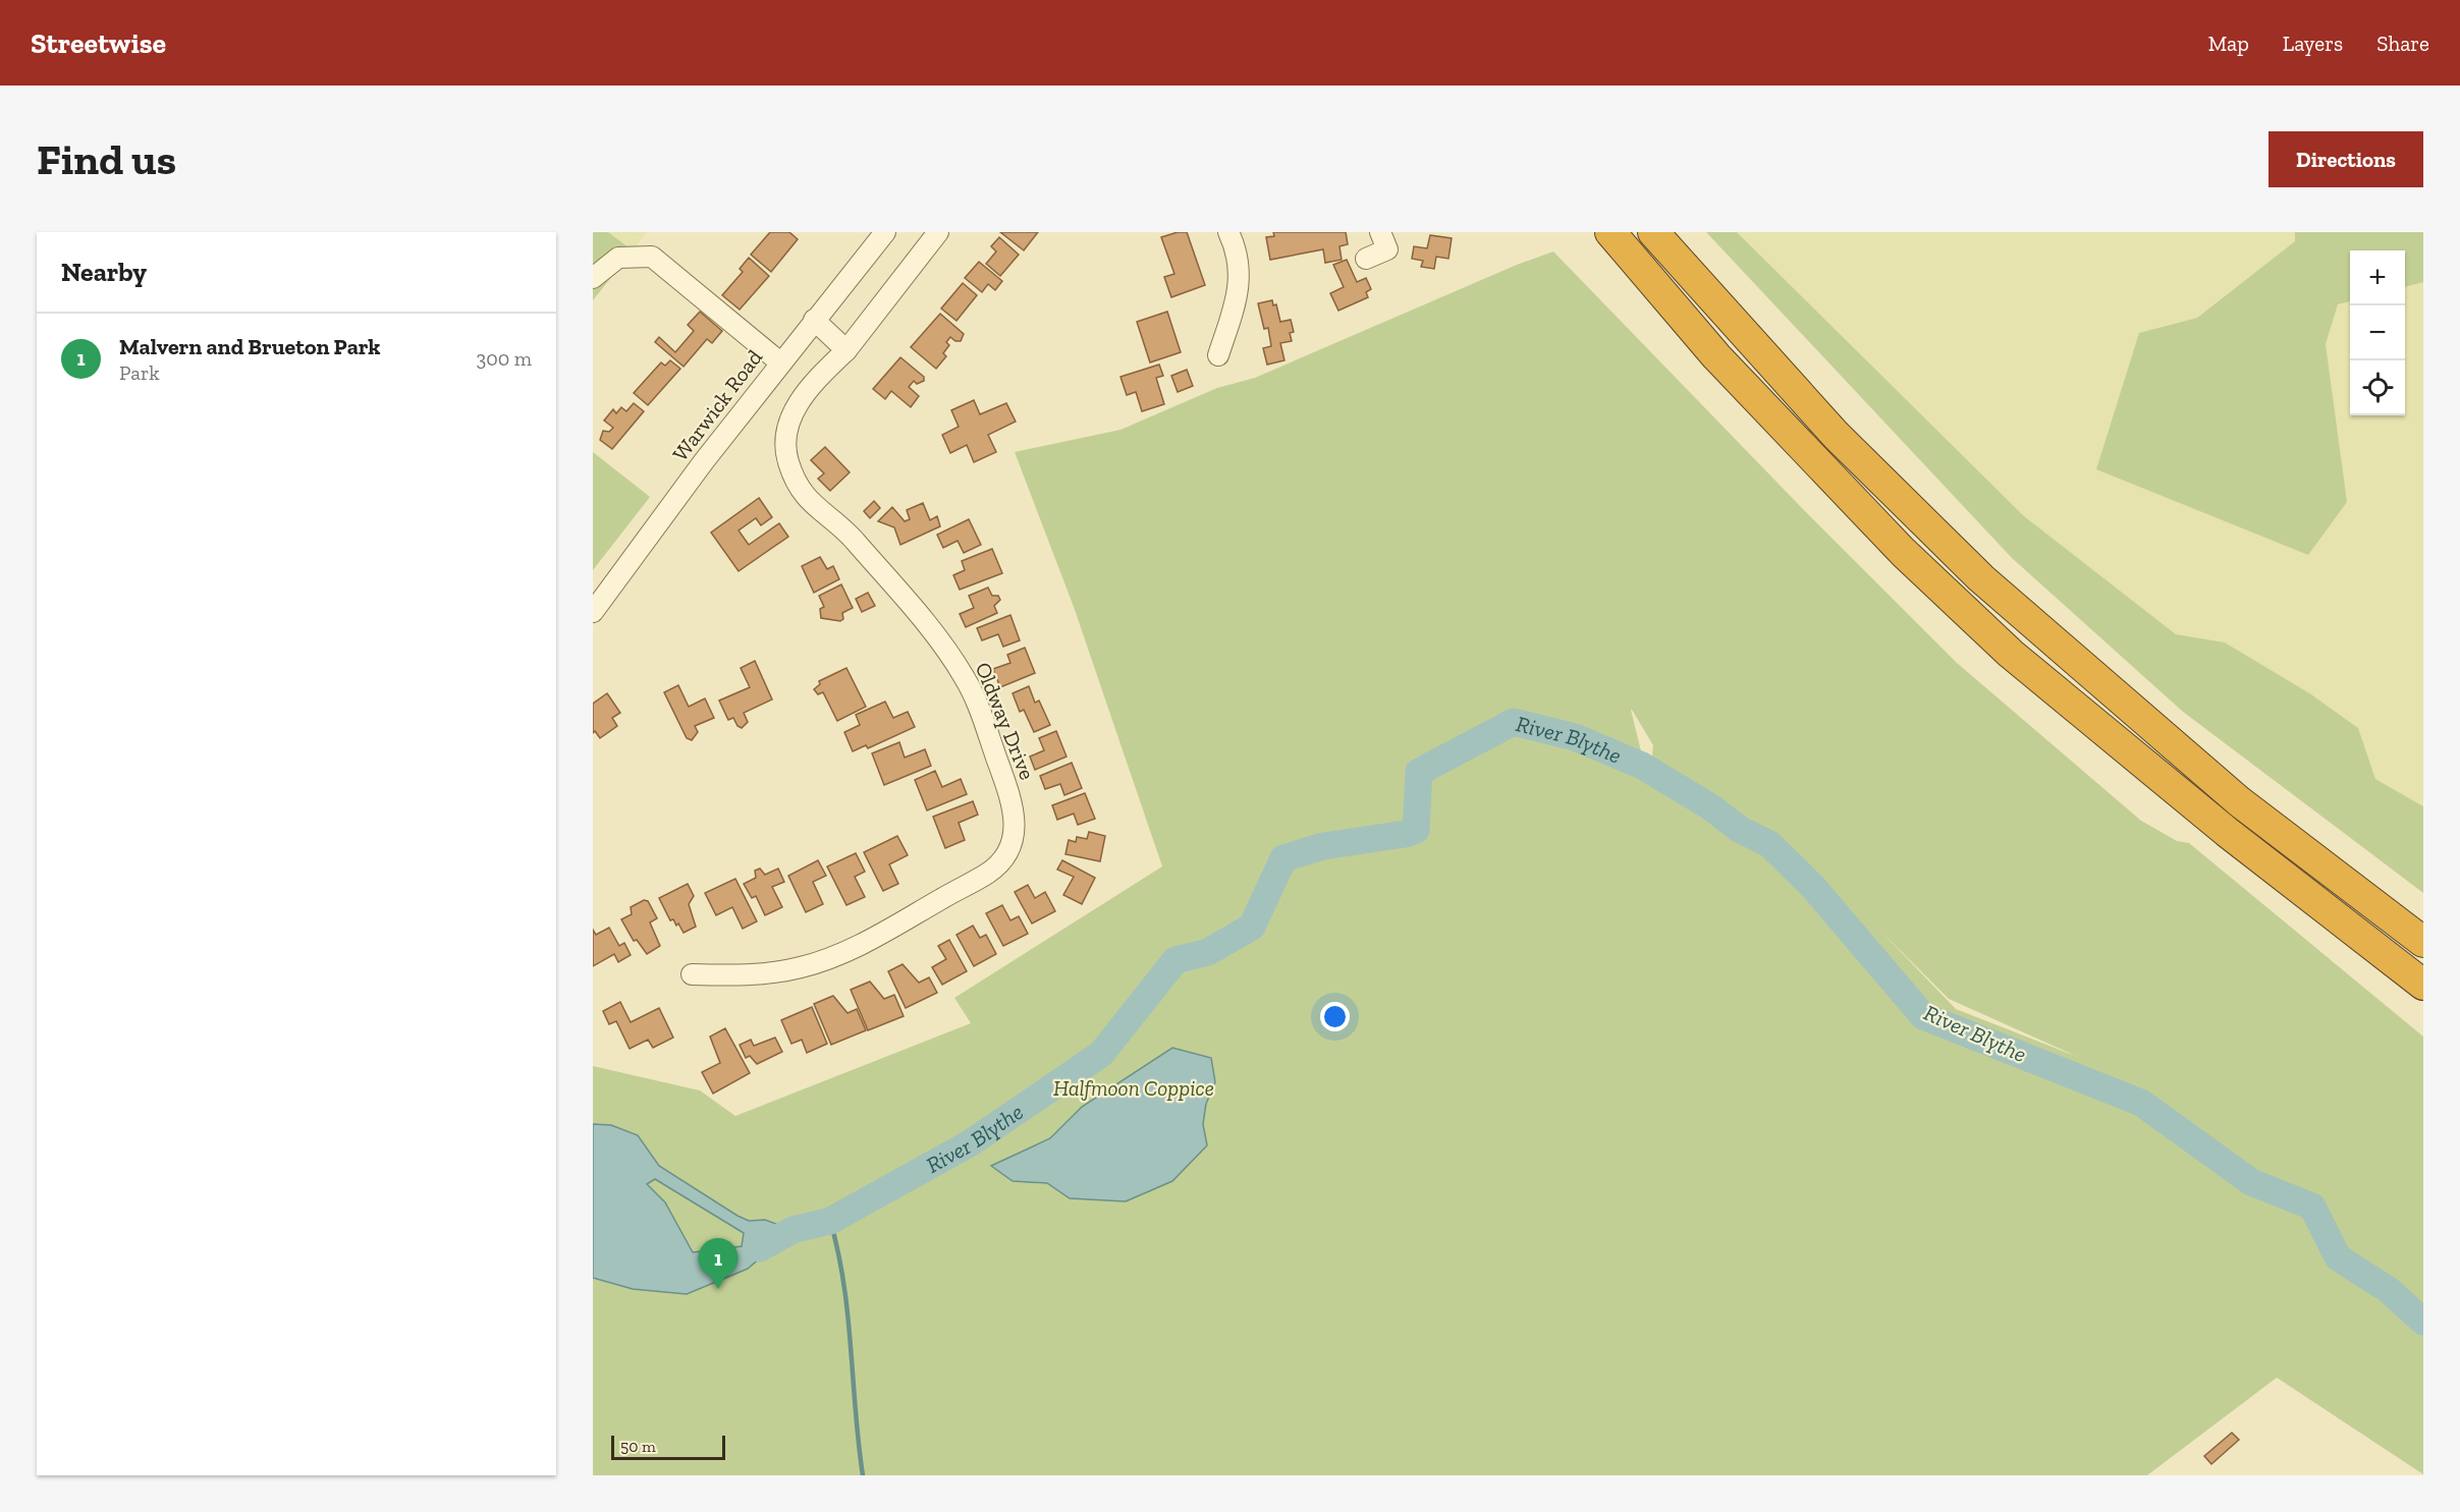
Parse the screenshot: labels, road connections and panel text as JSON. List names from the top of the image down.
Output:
{
  "streets": {
    "street": ["Warwick Road", "Oldway Drive"]
  },
  "water": ["River Blythe"],
  "parks": ["Halfmoon Coppice"],
  "scale_bar": "50 m",
  "page": {
    "header": "Streetwise",
    "nav": ["Map", "Layers", "Share"],
    "buttons": "Directions",
    "title": "Find us",
    "heading": "Nearby",
    "map_buttons": ["+", "−"],
    "list": [
      {
        "mark": "1",
        "name": "Malvern and Brueton Park",
        "note": "Park",
        "value": "300 m"
      }
    ],
    "pins": "1",
    "scale": "50 m"
  }
}
